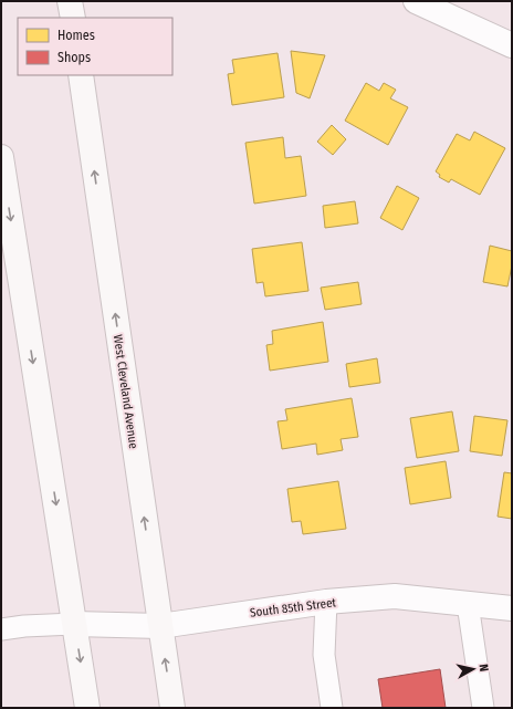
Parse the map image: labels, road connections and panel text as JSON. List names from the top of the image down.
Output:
{
  "streets": {
    "street": ["West Cleveland Avenue", "South 85th Street"]
  },
  "crossings": [
    ["West Cleveland Avenue", "South 85th Street"]
  ],
  "legend": ["Homes", "Shops"],
  "north": "right"
}
